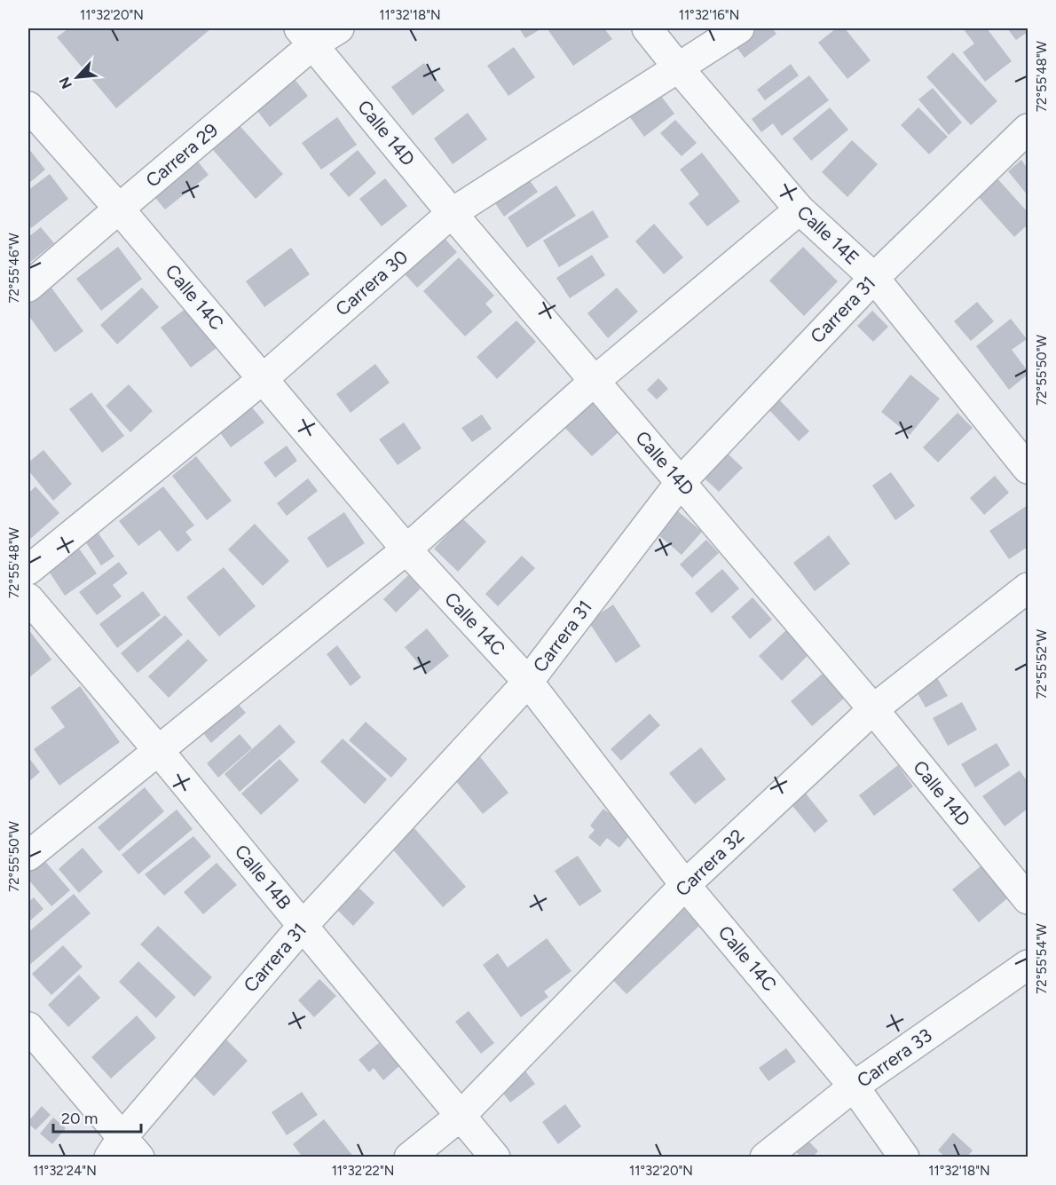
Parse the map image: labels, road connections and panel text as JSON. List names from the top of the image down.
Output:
{
  "streets": {
    "street": [
      "Calle 14D",
      "Carrera 29",
      "Calle 14E",
      "Carrera 30",
      "Calle 14C",
      "Carrera 31",
      "Carrera 32",
      "Calle 14B",
      "Carrera 33"
    ]
  },
  "crossings": [
    ["Calle 14D", "Carrera 29"],
    ["Calle 14D", "Carrera 30"],
    ["Calle 14D", "Carrera 31"],
    ["Calle 14D", "Carrera 32"],
    ["Carrera 29", "Calle 14C"],
    ["Calle 14E", "Carrera 30"],
    ["Calle 14E", "Carrera 31"],
    ["Carrera 30", "Calle 14C"],
    ["Calle 14C", "Carrera 31"],
    ["Calle 14C", "Carrera 32"],
    ["Calle 14C", "Carrera 33"],
    ["Carrera 31", "Calle 14B"],
    ["Carrera 32", "Calle 14B"]
  ],
  "scale_bar": "20 m",
  "north": "bottom left",
  "coordinates": [
    "11°32'20\"N",
    "11°32'18\"N",
    "11°32'16\"N",
    "72°55'48\"W",
    "72°55'46\"W",
    "72°55'50\"W",
    "72°55'52\"W",
    "72°55'54\"W",
    "11°32'24\"N",
    "11°32'22\"N"
  ]
}
